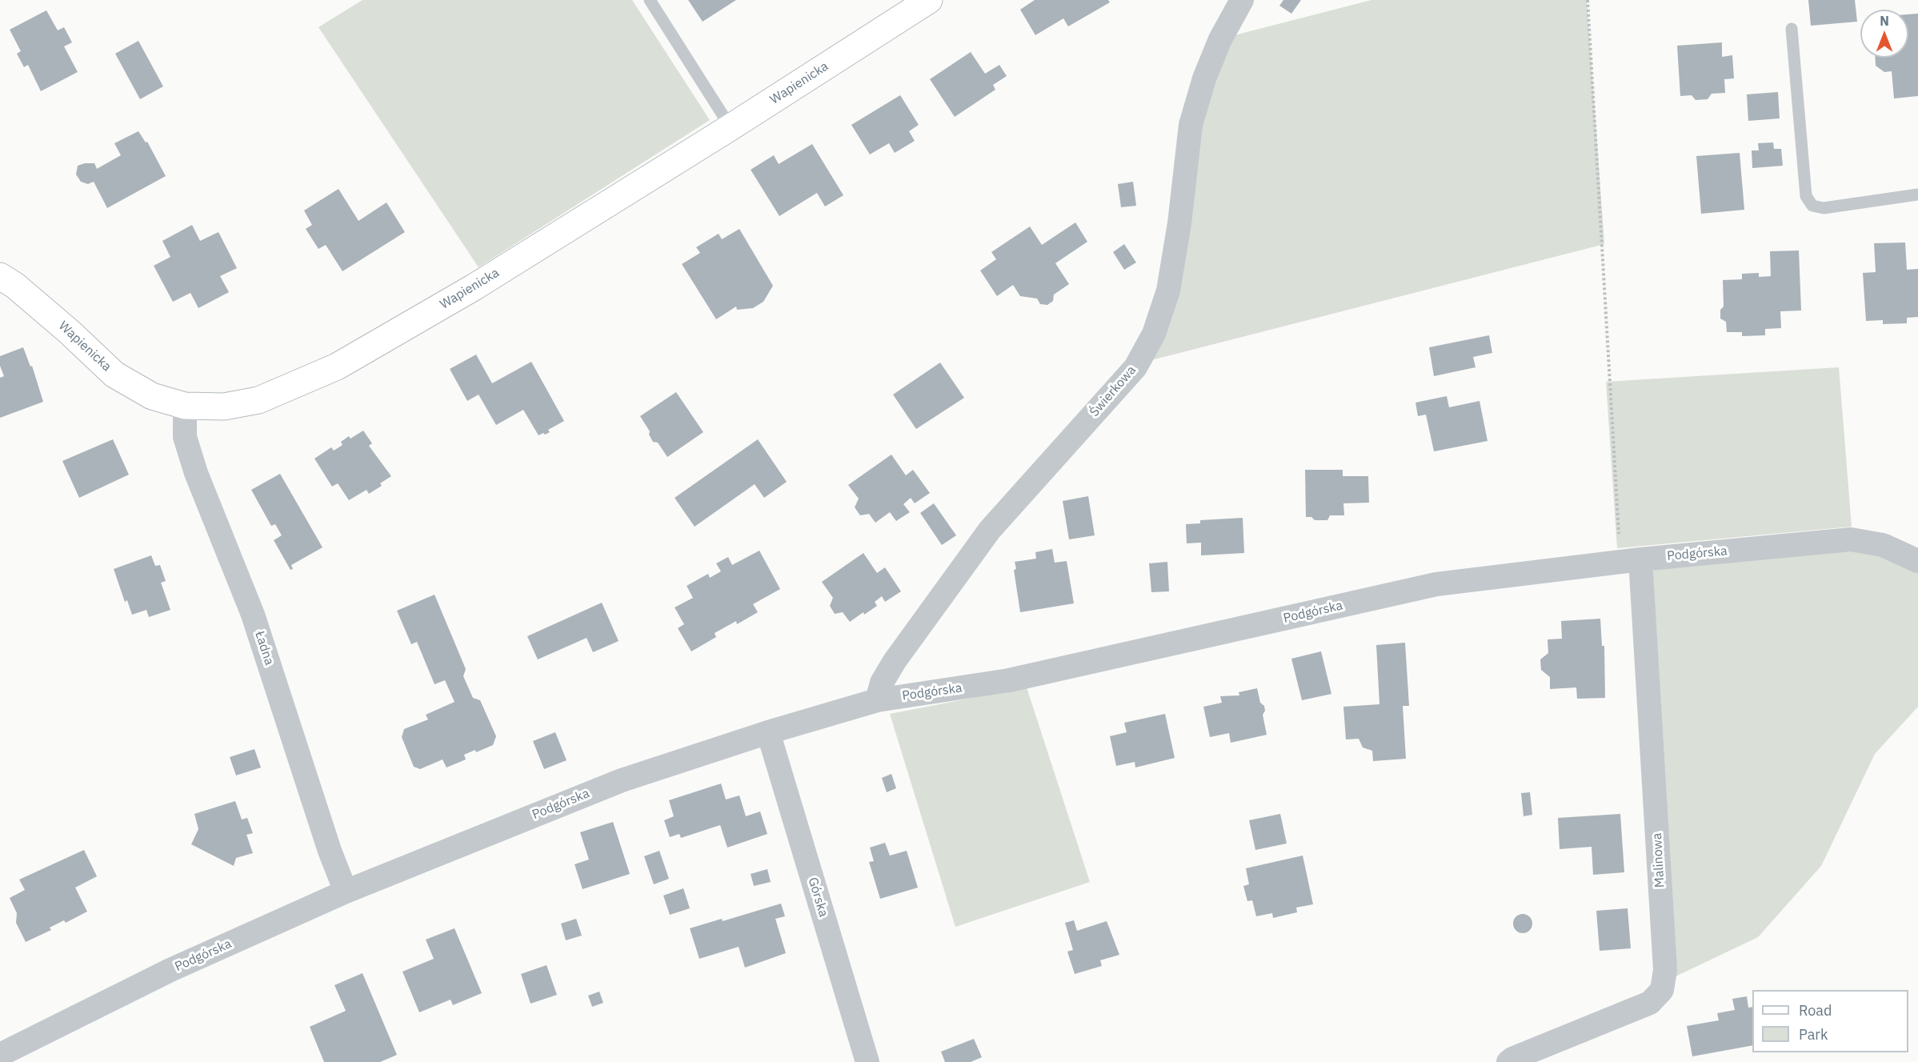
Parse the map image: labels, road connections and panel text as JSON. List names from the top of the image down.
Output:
{
  "streets": {
    "street": [
      "Wapienicka",
      "Świerkowa",
      "Podgórska",
      "Ładna",
      "Malinowa",
      "Górska"
    ]
  },
  "crossings": [
    ["Wapienicka", "Ładna"],
    ["Świerkowa", "Podgórska"],
    ["Podgórska", "Ładna"],
    ["Podgórska", "Malinowa"],
    ["Podgórska", "Górska"]
  ],
  "legend": ["Road", "Park"],
  "north": "top"
}
